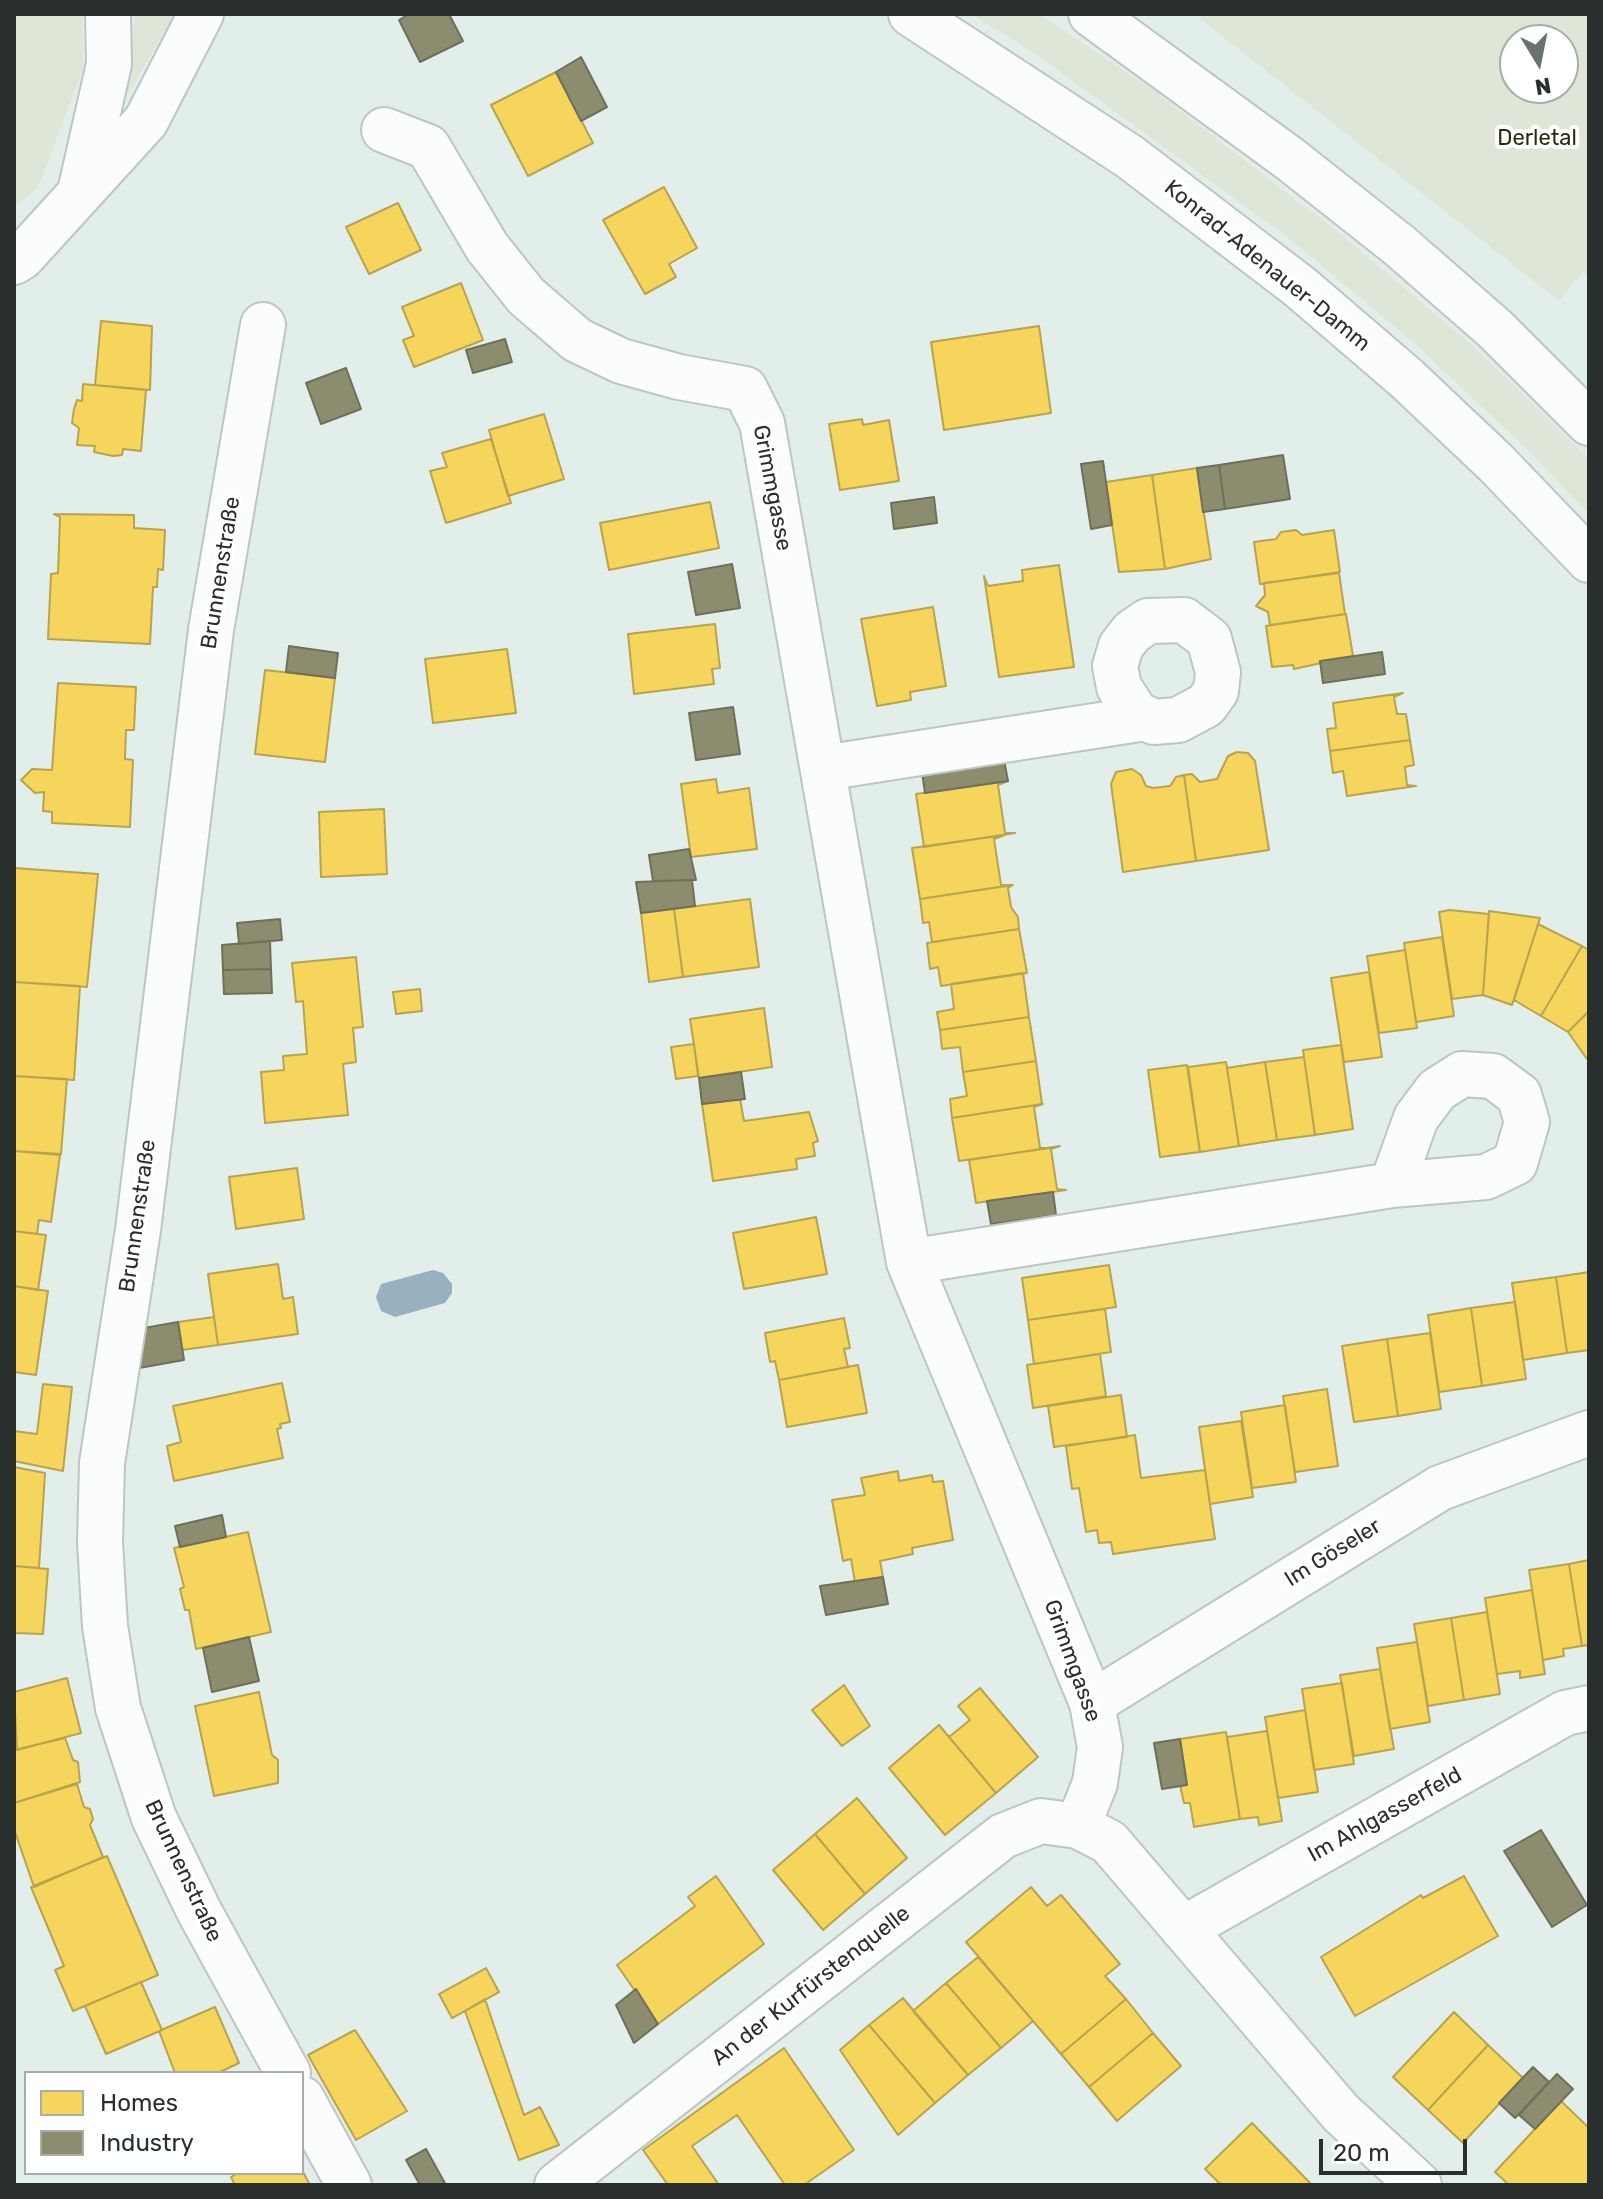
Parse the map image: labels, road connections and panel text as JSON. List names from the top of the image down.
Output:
{
  "streets": {
    "street": [
      "Konrad-Adenauer-Damm",
      "Grimmgasse",
      "Brunnenstraße",
      "Im Göseler",
      "Im Ahlgasserfeld",
      "An der Kurfürstenquelle"
    ]
  },
  "crossings": [
    ["Grimmgasse", "Im Göseler"],
    ["Grimmgasse", "An der Kurfürstenquelle"]
  ],
  "parks": ["Derletal"],
  "legend": ["Homes", "Industry"],
  "scale_bar": "20 m",
  "north": "bottom"
}
